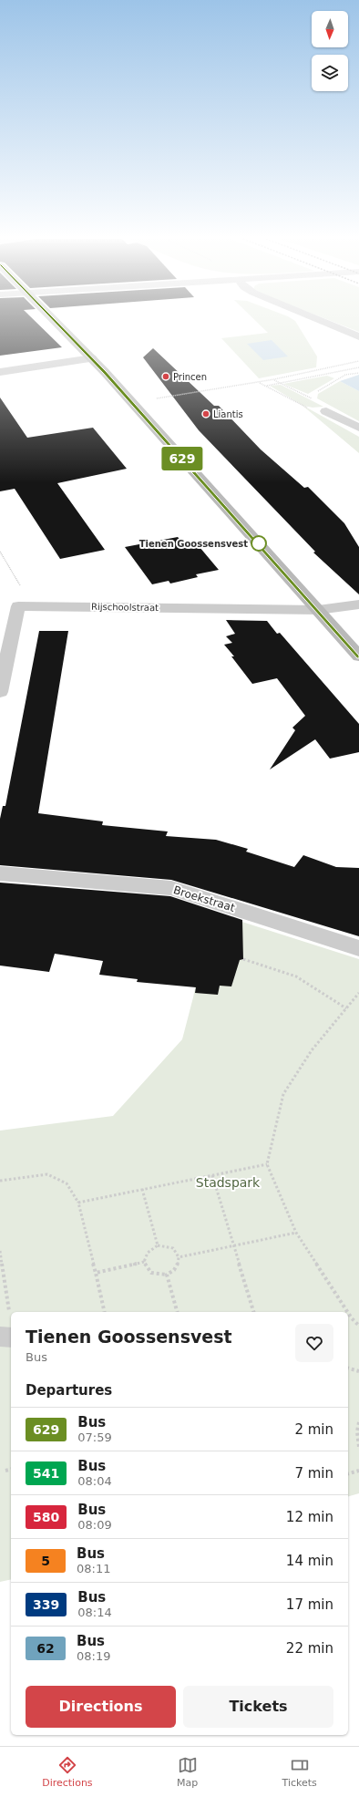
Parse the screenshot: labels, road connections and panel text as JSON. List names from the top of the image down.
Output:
{
  "streets": {
    "street": ["Rijschoolstraat", "Broekstraat"]
  },
  "parks": ["Stadspark"],
  "places": ["Princen", "Liantis", "Tienen Goossensvest"],
  "lines": ["bus line 629"],
  "north": "bottom",
  "page": {
    "on_map": "629",
    "heading": [
      ["Tienen Goossensvest", "Bus"],
      "Departures"
    ],
    "list": [
      {
        "mark": "629",
        "name": "Bus",
        "note": "07:59",
        "value": "2 min"
      },
      {
        "mark": "541",
        "name": "Bus",
        "note": "08:04",
        "value": "7 min"
      },
      {
        "mark": "580",
        "name": "Bus",
        "note": "08:09",
        "value": "12 min"
      },
      {
        "mark": "5",
        "name": "Bus",
        "note": "08:11",
        "value": "14 min"
      },
      {
        "mark": "339",
        "name": "Bus",
        "note": "08:14",
        "value": "17 min"
      },
      {
        "mark": "62",
        "name": "Bus",
        "note": "08:19",
        "value": "22 min"
      }
    ],
    "buttons": ["Directions", "Tickets"],
    "tabs": ["Directions", "Map", "Tickets"]
  }
}
